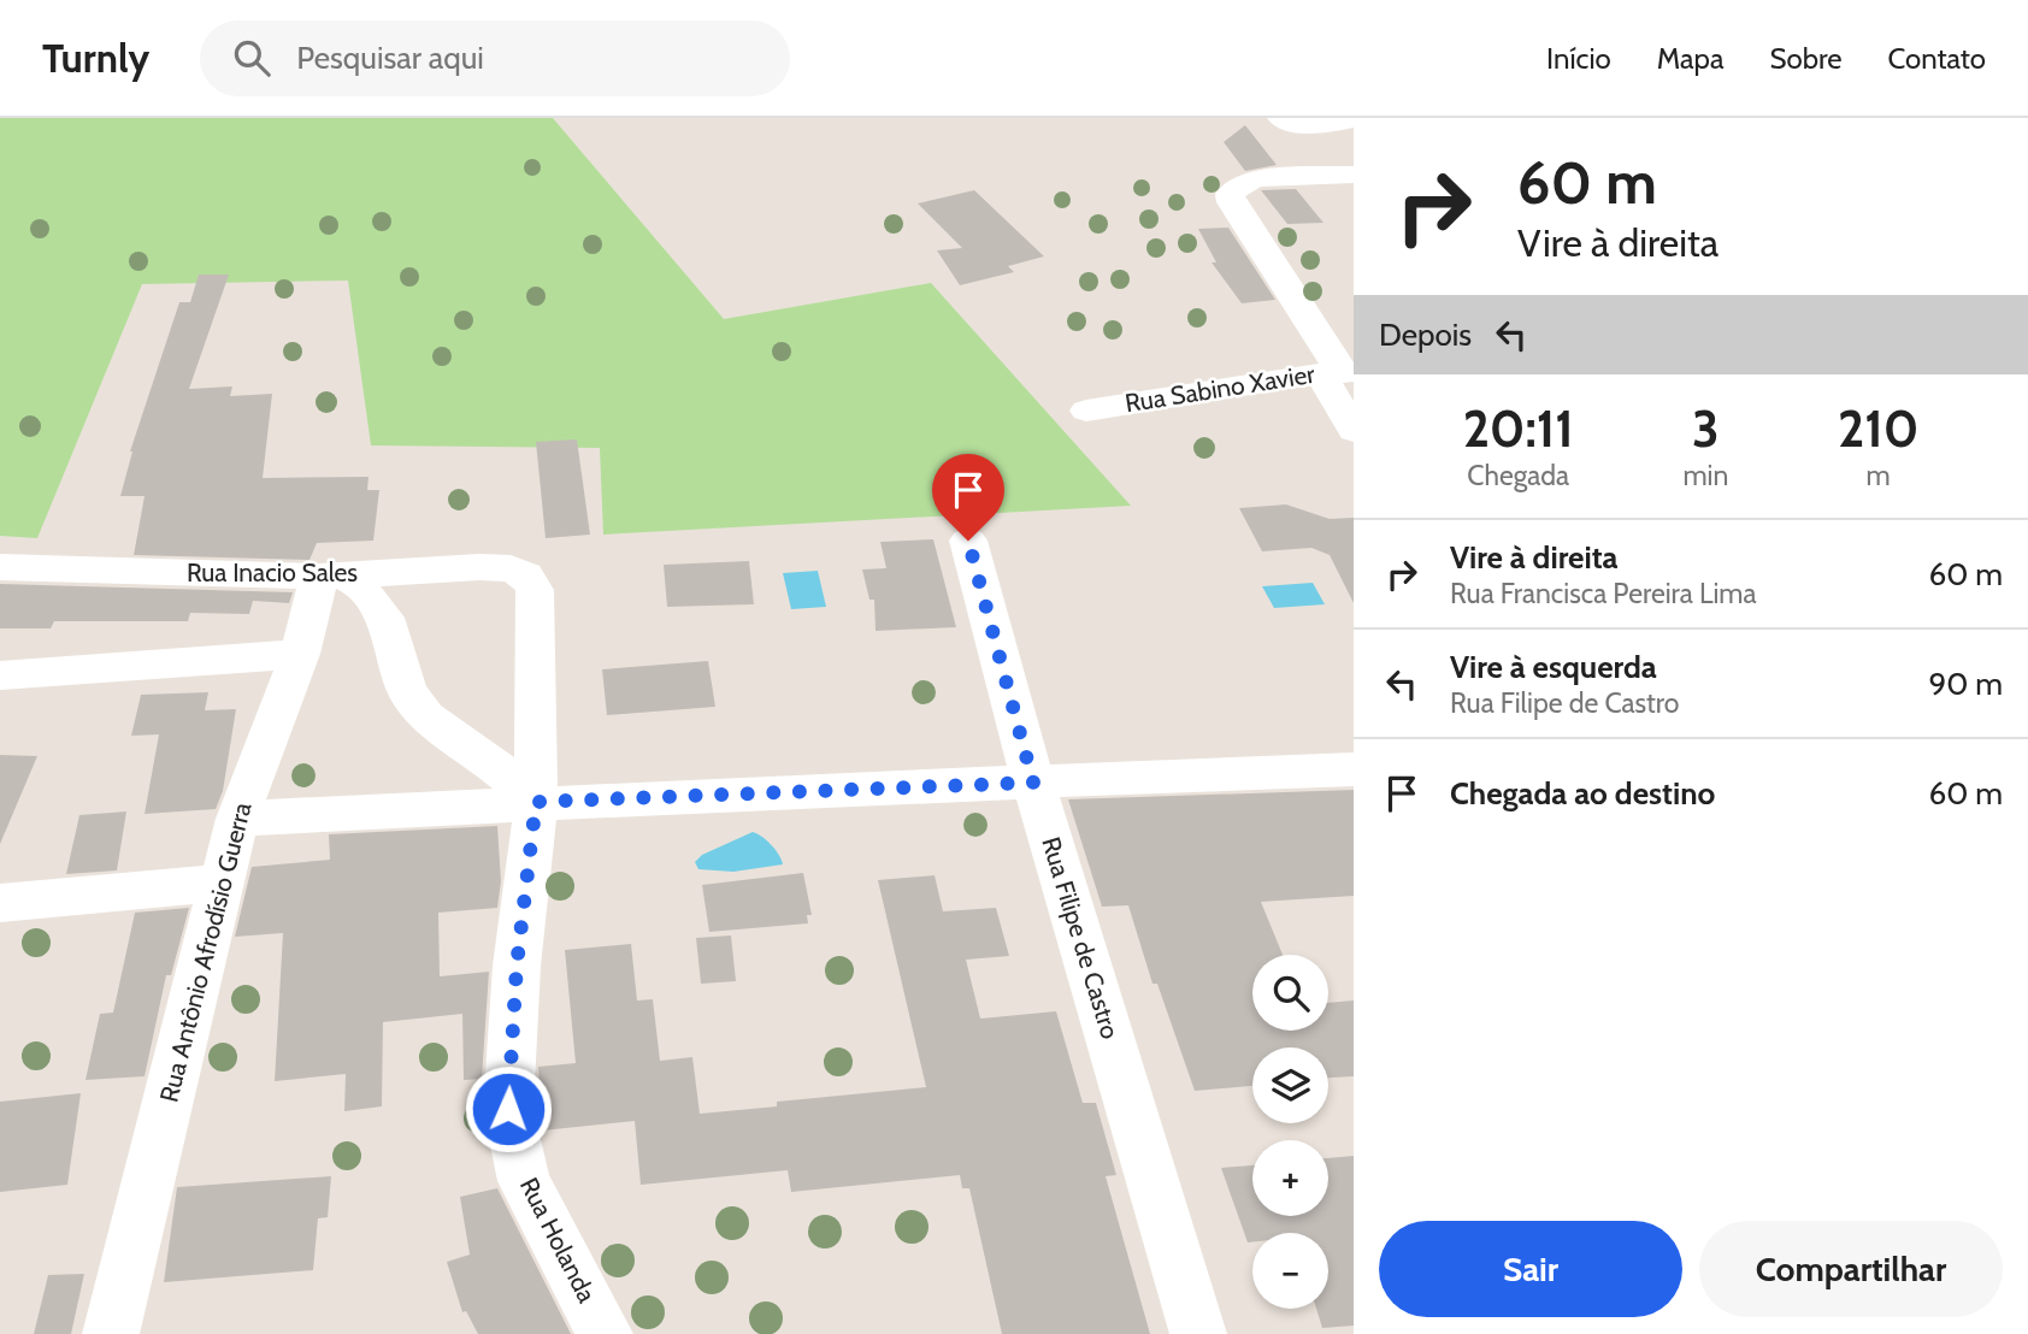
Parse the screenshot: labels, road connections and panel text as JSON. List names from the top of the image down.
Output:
{
  "streets": {
    "street": [
      "Rua Sabino Xavier",
      "Rua Inacio Sales",
      "Rua Filipe de Castro",
      "Rua Antônio Afrodísio Guerra",
      "Rua Holanda"
    ]
  },
  "crossings": [
    ["Rua Inacio Sales", "Rua Antônio Afrodísio Guerra"],
    ["Rua Inacio Sales", "Rua Holanda"]
  ],
  "page": {
    "header": "Turnly",
    "search": "Pesquisar aqui",
    "nav": [
      "Início",
      "Mapa",
      "Sobre",
      "Contato"
    ],
    "turn": ["60 m", "Vire à direita"],
    "then": "Depois",
    "eta": [
      "20:11",
      "Chegada",
      "3",
      "min",
      "210",
      "m"
    ],
    "list": [
      {
        "name": "Vire à direita",
        "note": "Rua Francisca Pereira Lima",
        "value": "60 m"
      },
      {
        "name": "Vire à esquerda",
        "note": "Rua Filipe de Castro",
        "value": "90 m"
      },
      {
        "name": "Chegada ao destino",
        "value": "60 m"
      }
    ],
    "map_buttons": ["+", "−"],
    "buttons": ["Sair", "Compartilhar"]
  }
}
